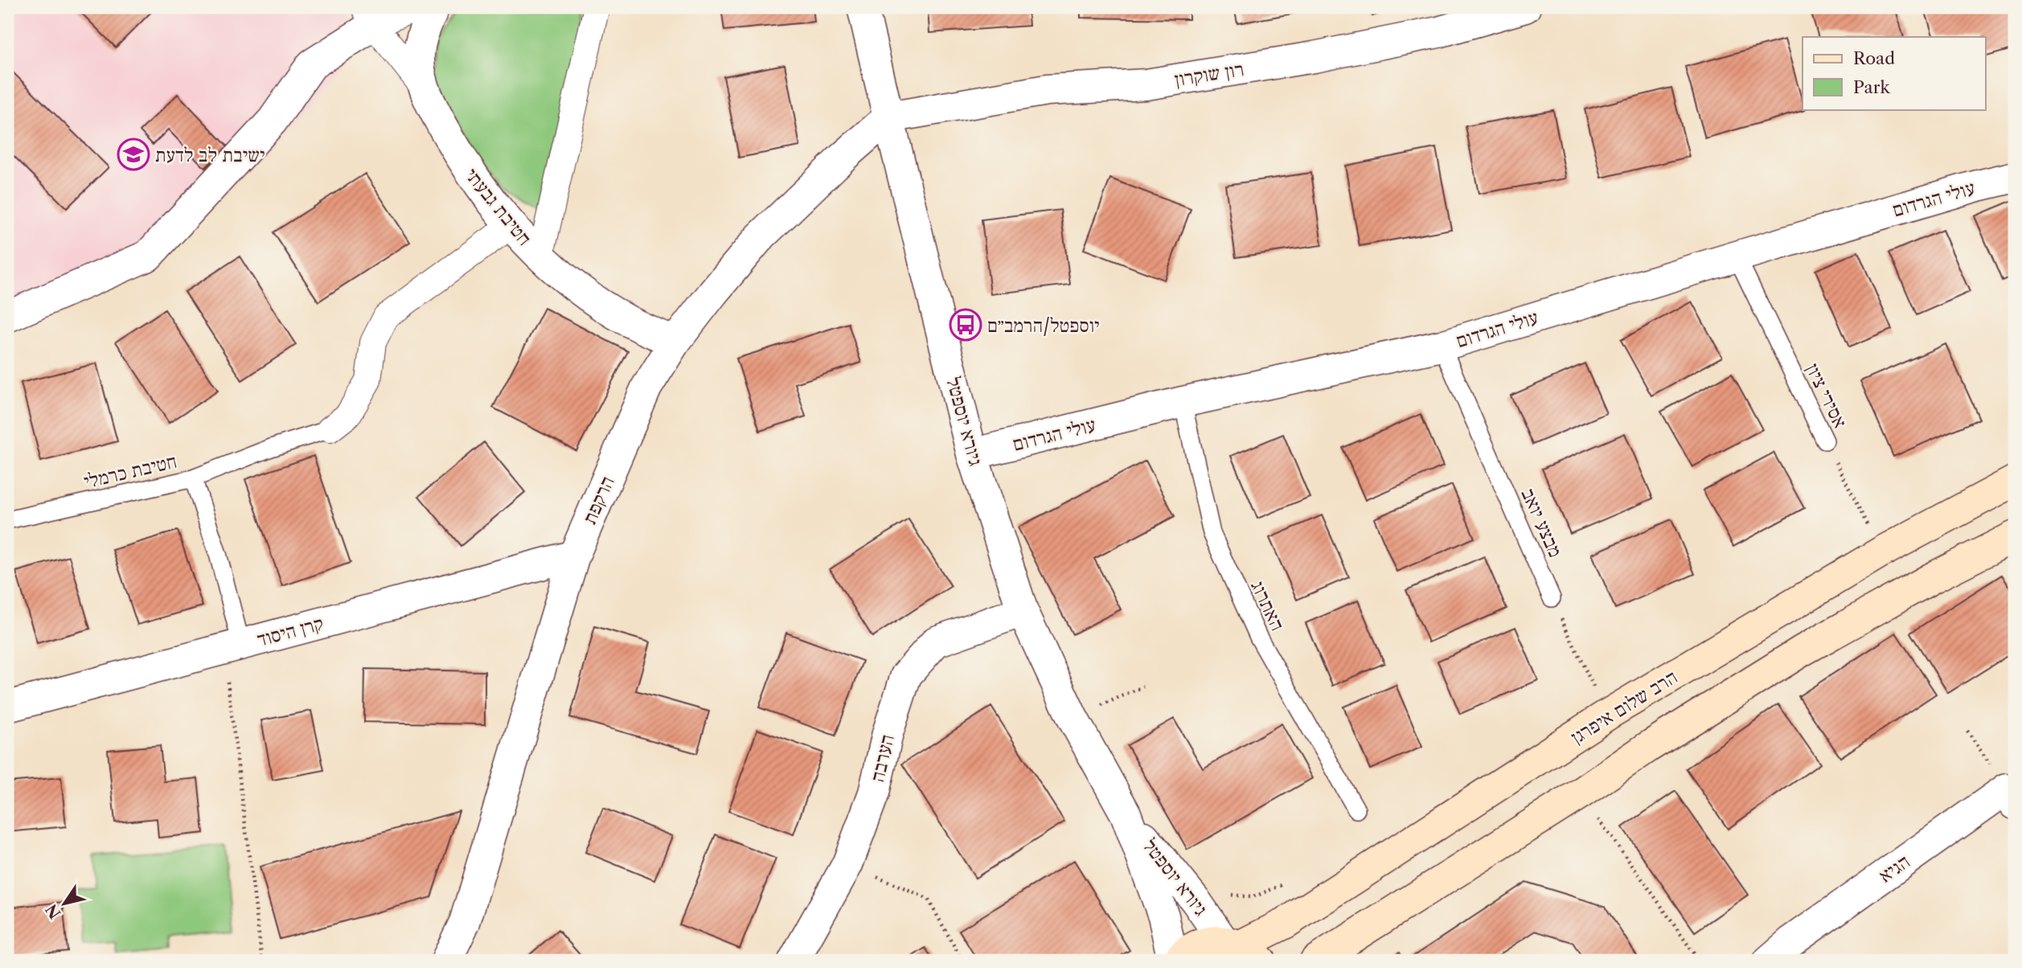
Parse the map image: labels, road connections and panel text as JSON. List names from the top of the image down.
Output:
{
  "streets": {
    "main road": ["הרב שלום איפרגן"],
    "street": [
      "רון שוקרון",
      "עולי הגרדום",
      "חטיבת גבעתי",
      "גיורא יוספטל",
      "הרקפת",
      "קרן היסוד",
      "הערבה",
      "הגיא"
    ],
    "lane": [
      "אסירי ציון",
      "חטיבת כרמלי",
      "מבצע יואב",
      "האתרוג"
    ]
  },
  "crossings": [
    ["רון שוקרון", "גיורא יוספטל"],
    ["רון שוקרון", "הרקפת"],
    ["עולי הגרדום", "אסירי ציון"],
    ["עולי הגרדום", "גיורא יוספטל"],
    ["עולי הגרדום", "מבצע יואב"],
    ["עולי הגרדום", "האתרוג"],
    ["חטיבת גבעתי", "הרקפת"],
    ["אסירי ציון", "הרב שלום איפרגן"],
    ["גיורא יוספטל", "הרקפת"],
    ["גיורא יוספטל", "הרב שלום איפרגן"],
    ["גיורא יוספטל", "הערבה"],
    ["חטיבת כרמלי", "קרן היסוד"],
    ["הרקפת", "קרן היסוד"]
  ],
  "places": {
    "school or university": ["ישיבת לב לדעת"],
    "bus stop": ["יוספטל/הרמב״ם"]
  },
  "legend": ["Road", "Park"],
  "north": "bottom left"
}
